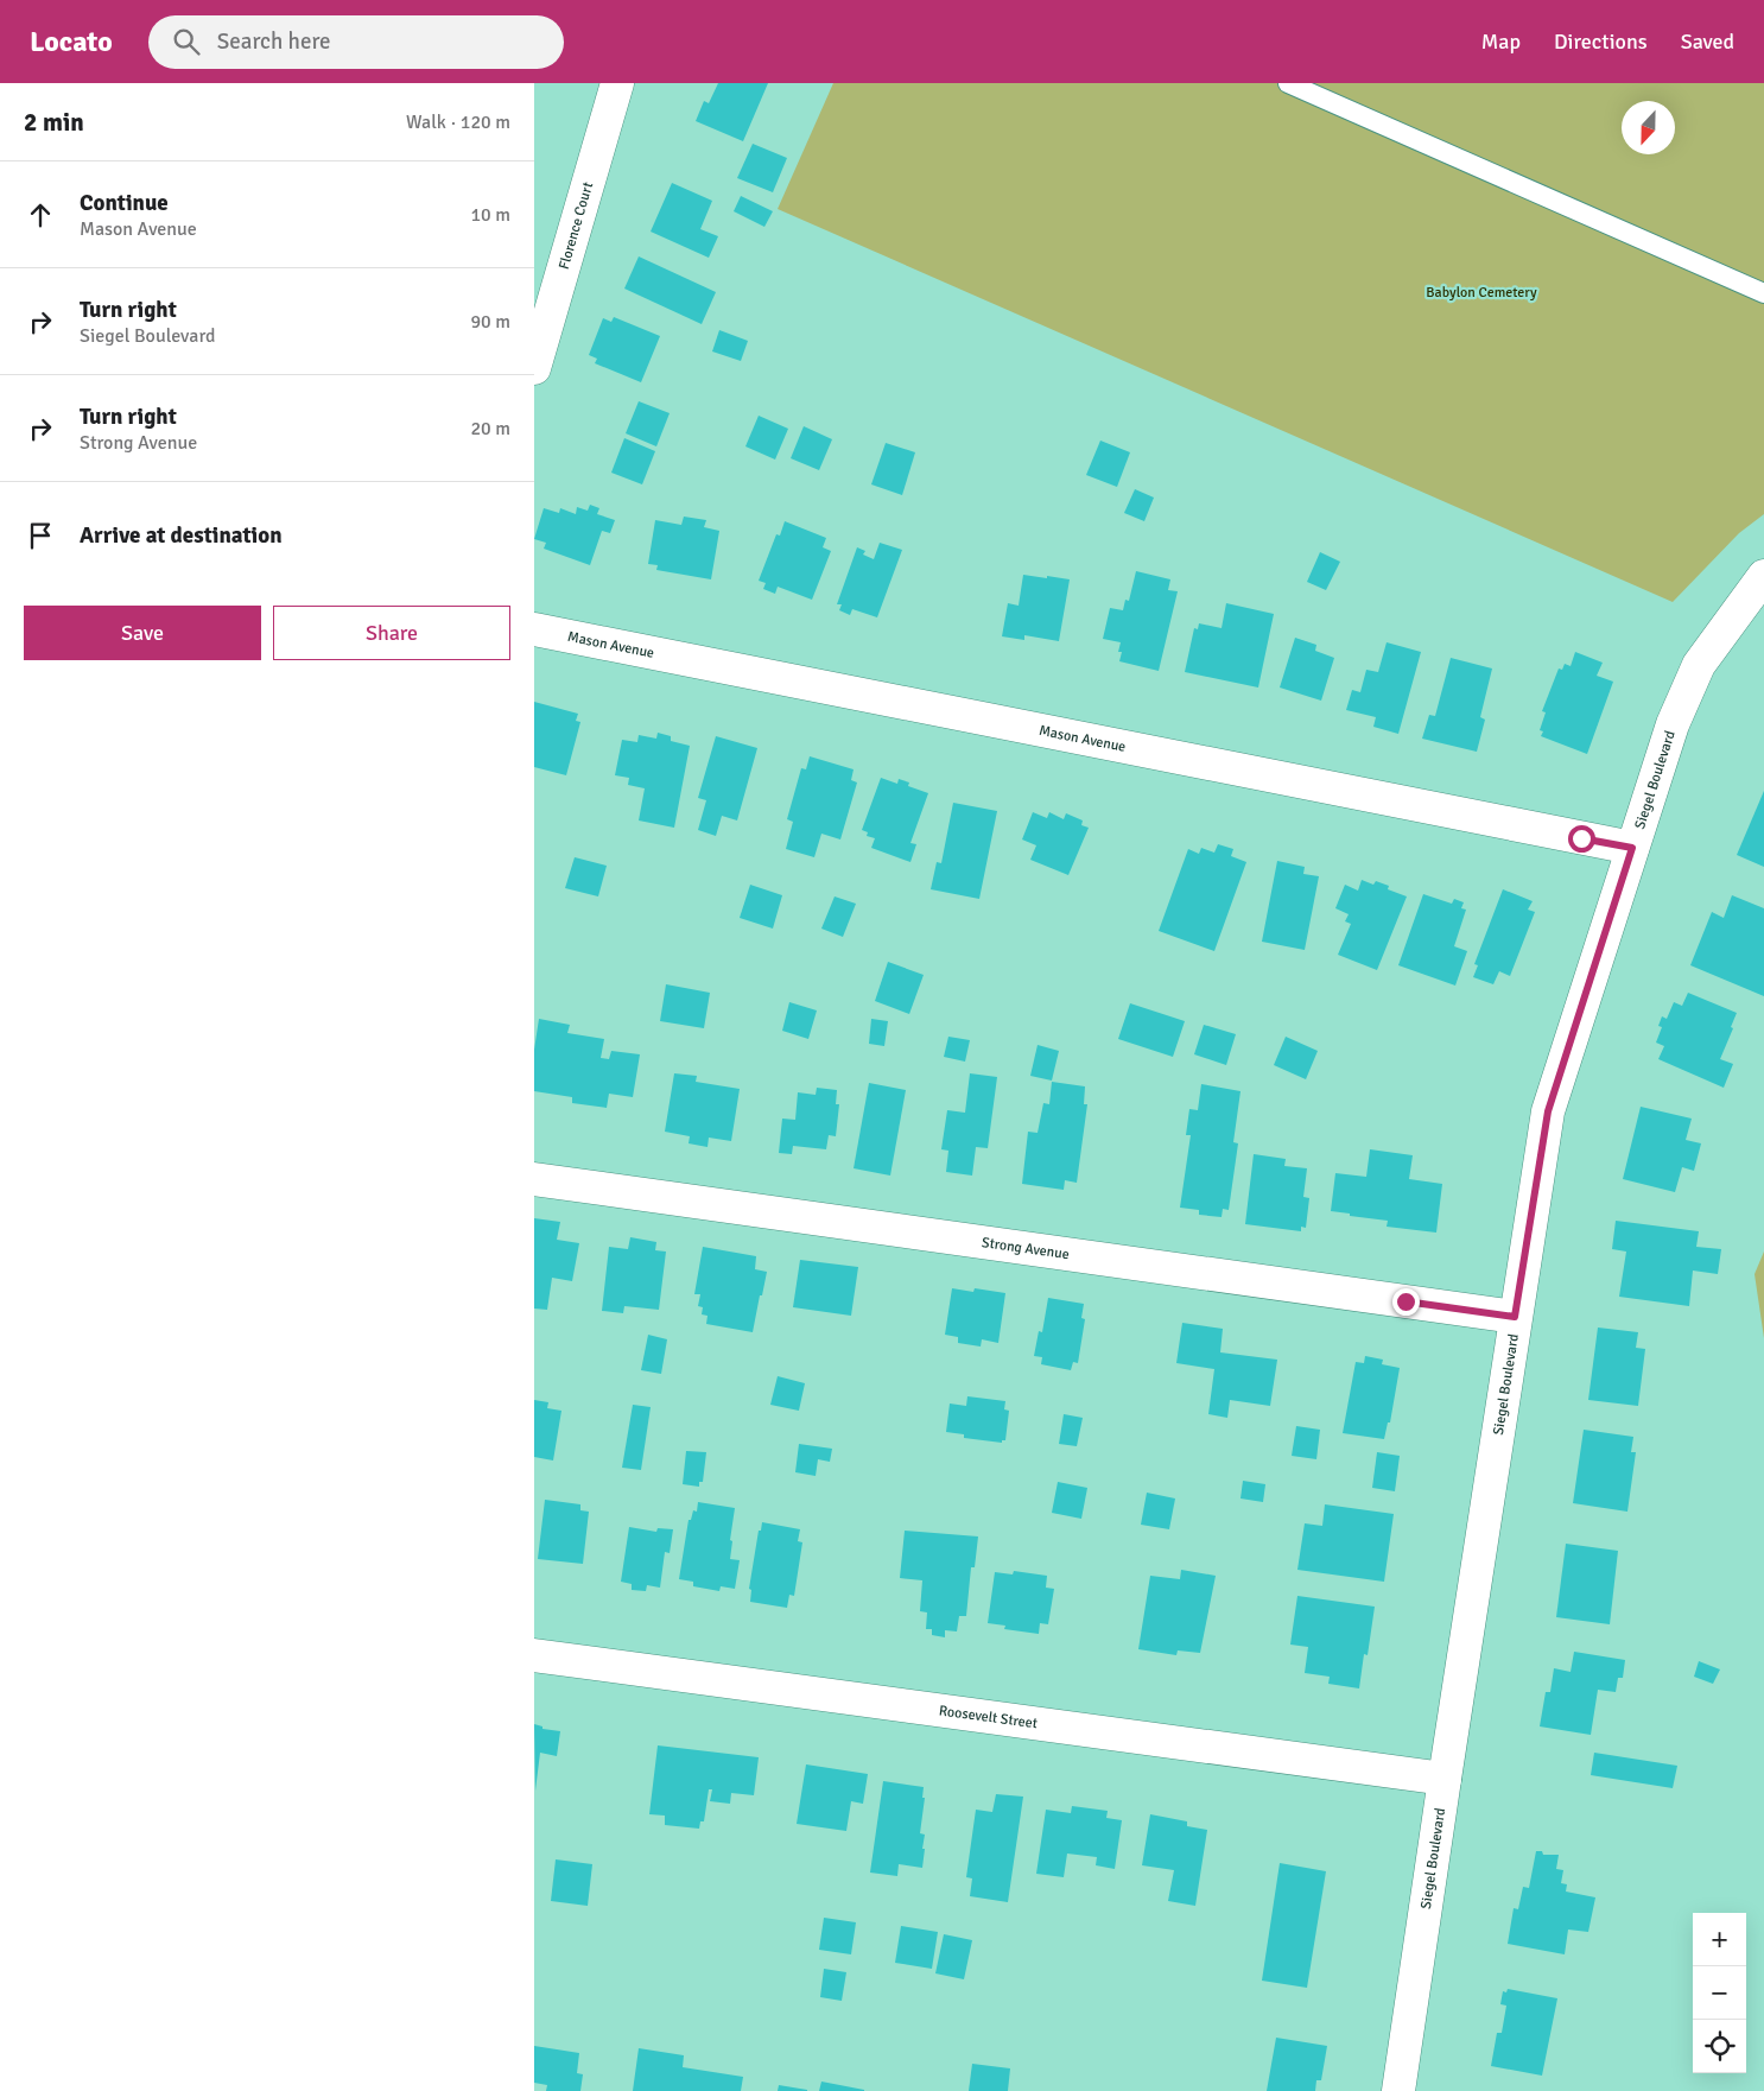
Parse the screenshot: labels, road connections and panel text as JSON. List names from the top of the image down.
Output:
{
  "streets": {
    "street": [
      "Florence Court",
      "Mason Avenue",
      "Siegel Boulevard",
      "Strong Avenue",
      "Roosevelt Street"
    ]
  },
  "crossings": [
    ["Mason Avenue", "Siegel Boulevard"],
    ["Siegel Boulevard", "Strong Avenue"],
    ["Siegel Boulevard", "Roosevelt Street"]
  ],
  "parks": ["Babylon Cemetery"],
  "north": "bottom",
  "page": {
    "header": "Locato",
    "search": "Search here",
    "nav": ["Map", "Directions", "Saved"],
    "heading": ["2 min", "Walk · 120 m"],
    "list": [
      ["Continue", "Mason Avenue", "10 m"],
      ["Turn right", "Siegel Boulevard", "90 m"],
      ["Turn right", "Strong Avenue", "20 m"],
      "Arrive at destination"
    ],
    "buttons": ["Save", "Share"],
    "map_buttons": ["+", "−"]
  }
}
